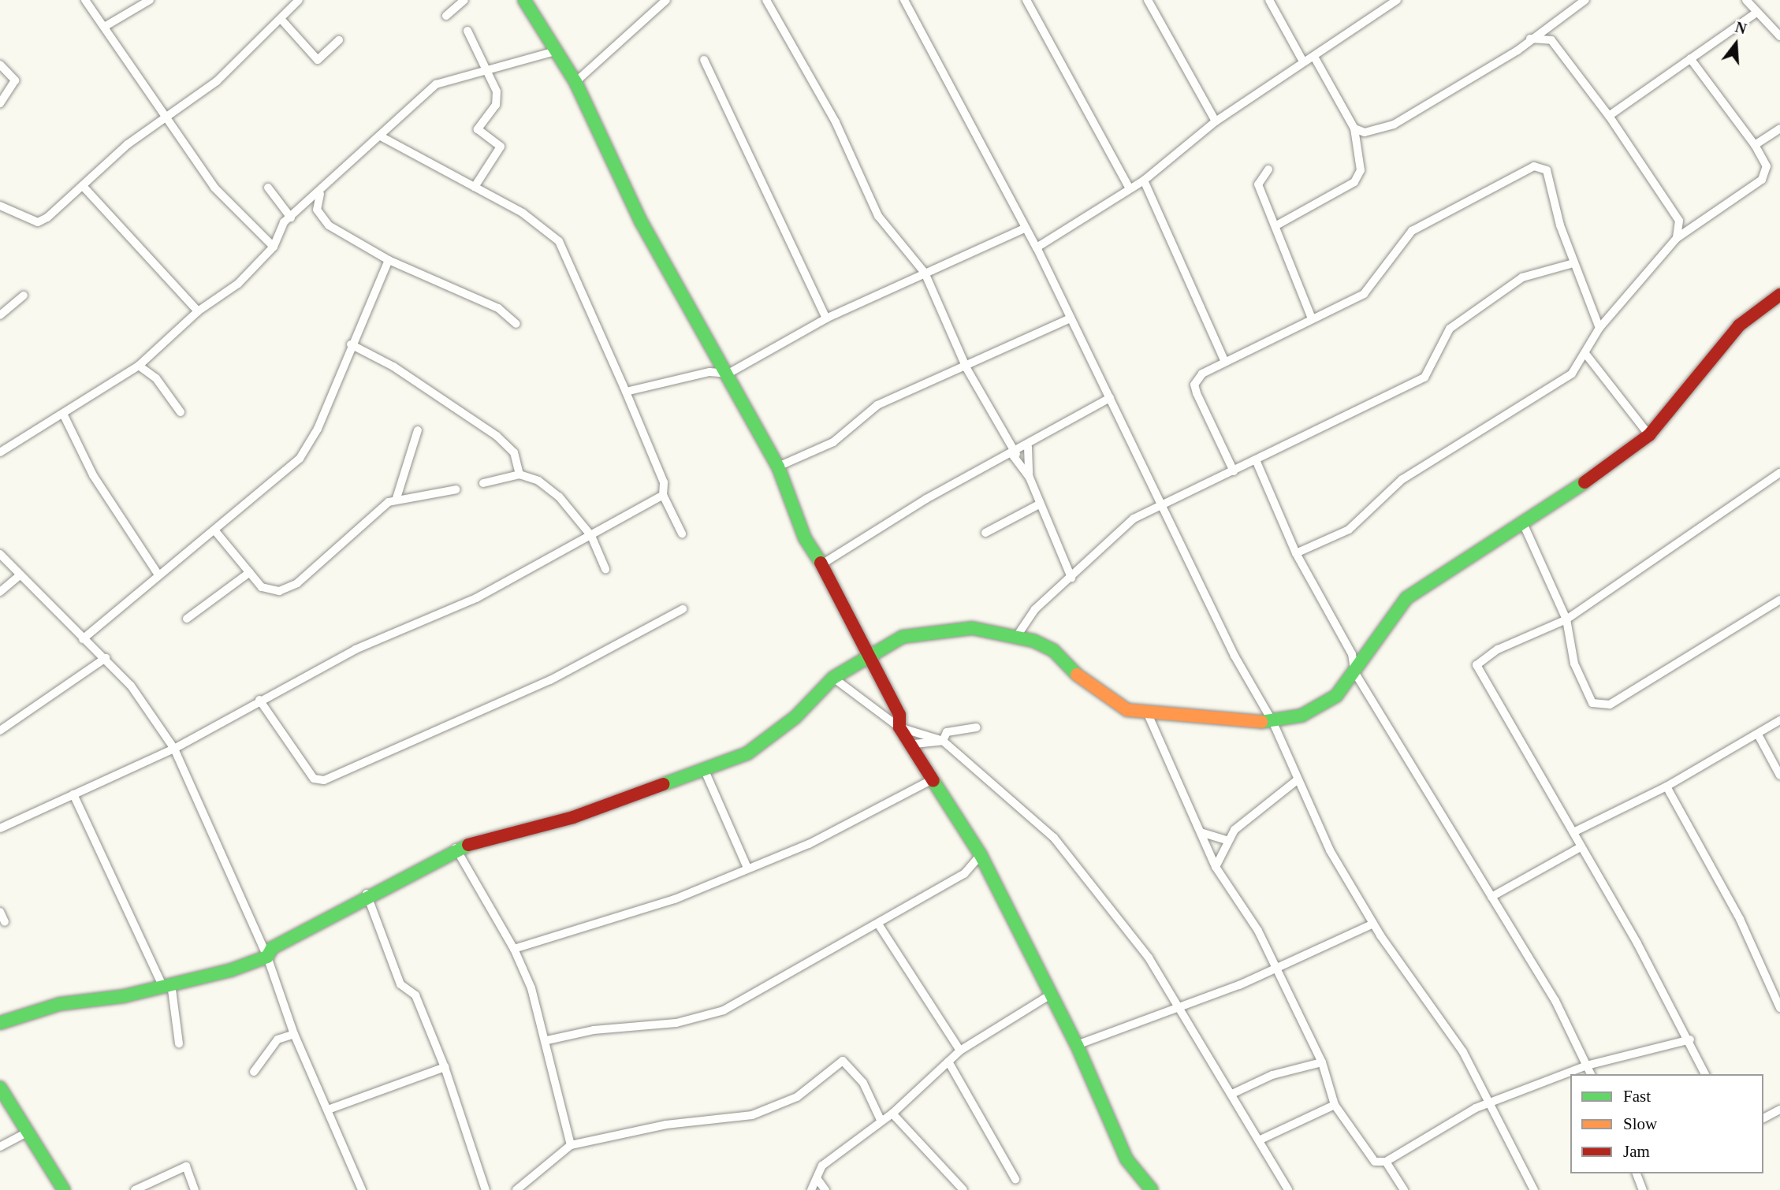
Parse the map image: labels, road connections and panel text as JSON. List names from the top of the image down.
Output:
{
  "legend": ["Fast", "Slow", "Jam"],
  "north": "top"
}
